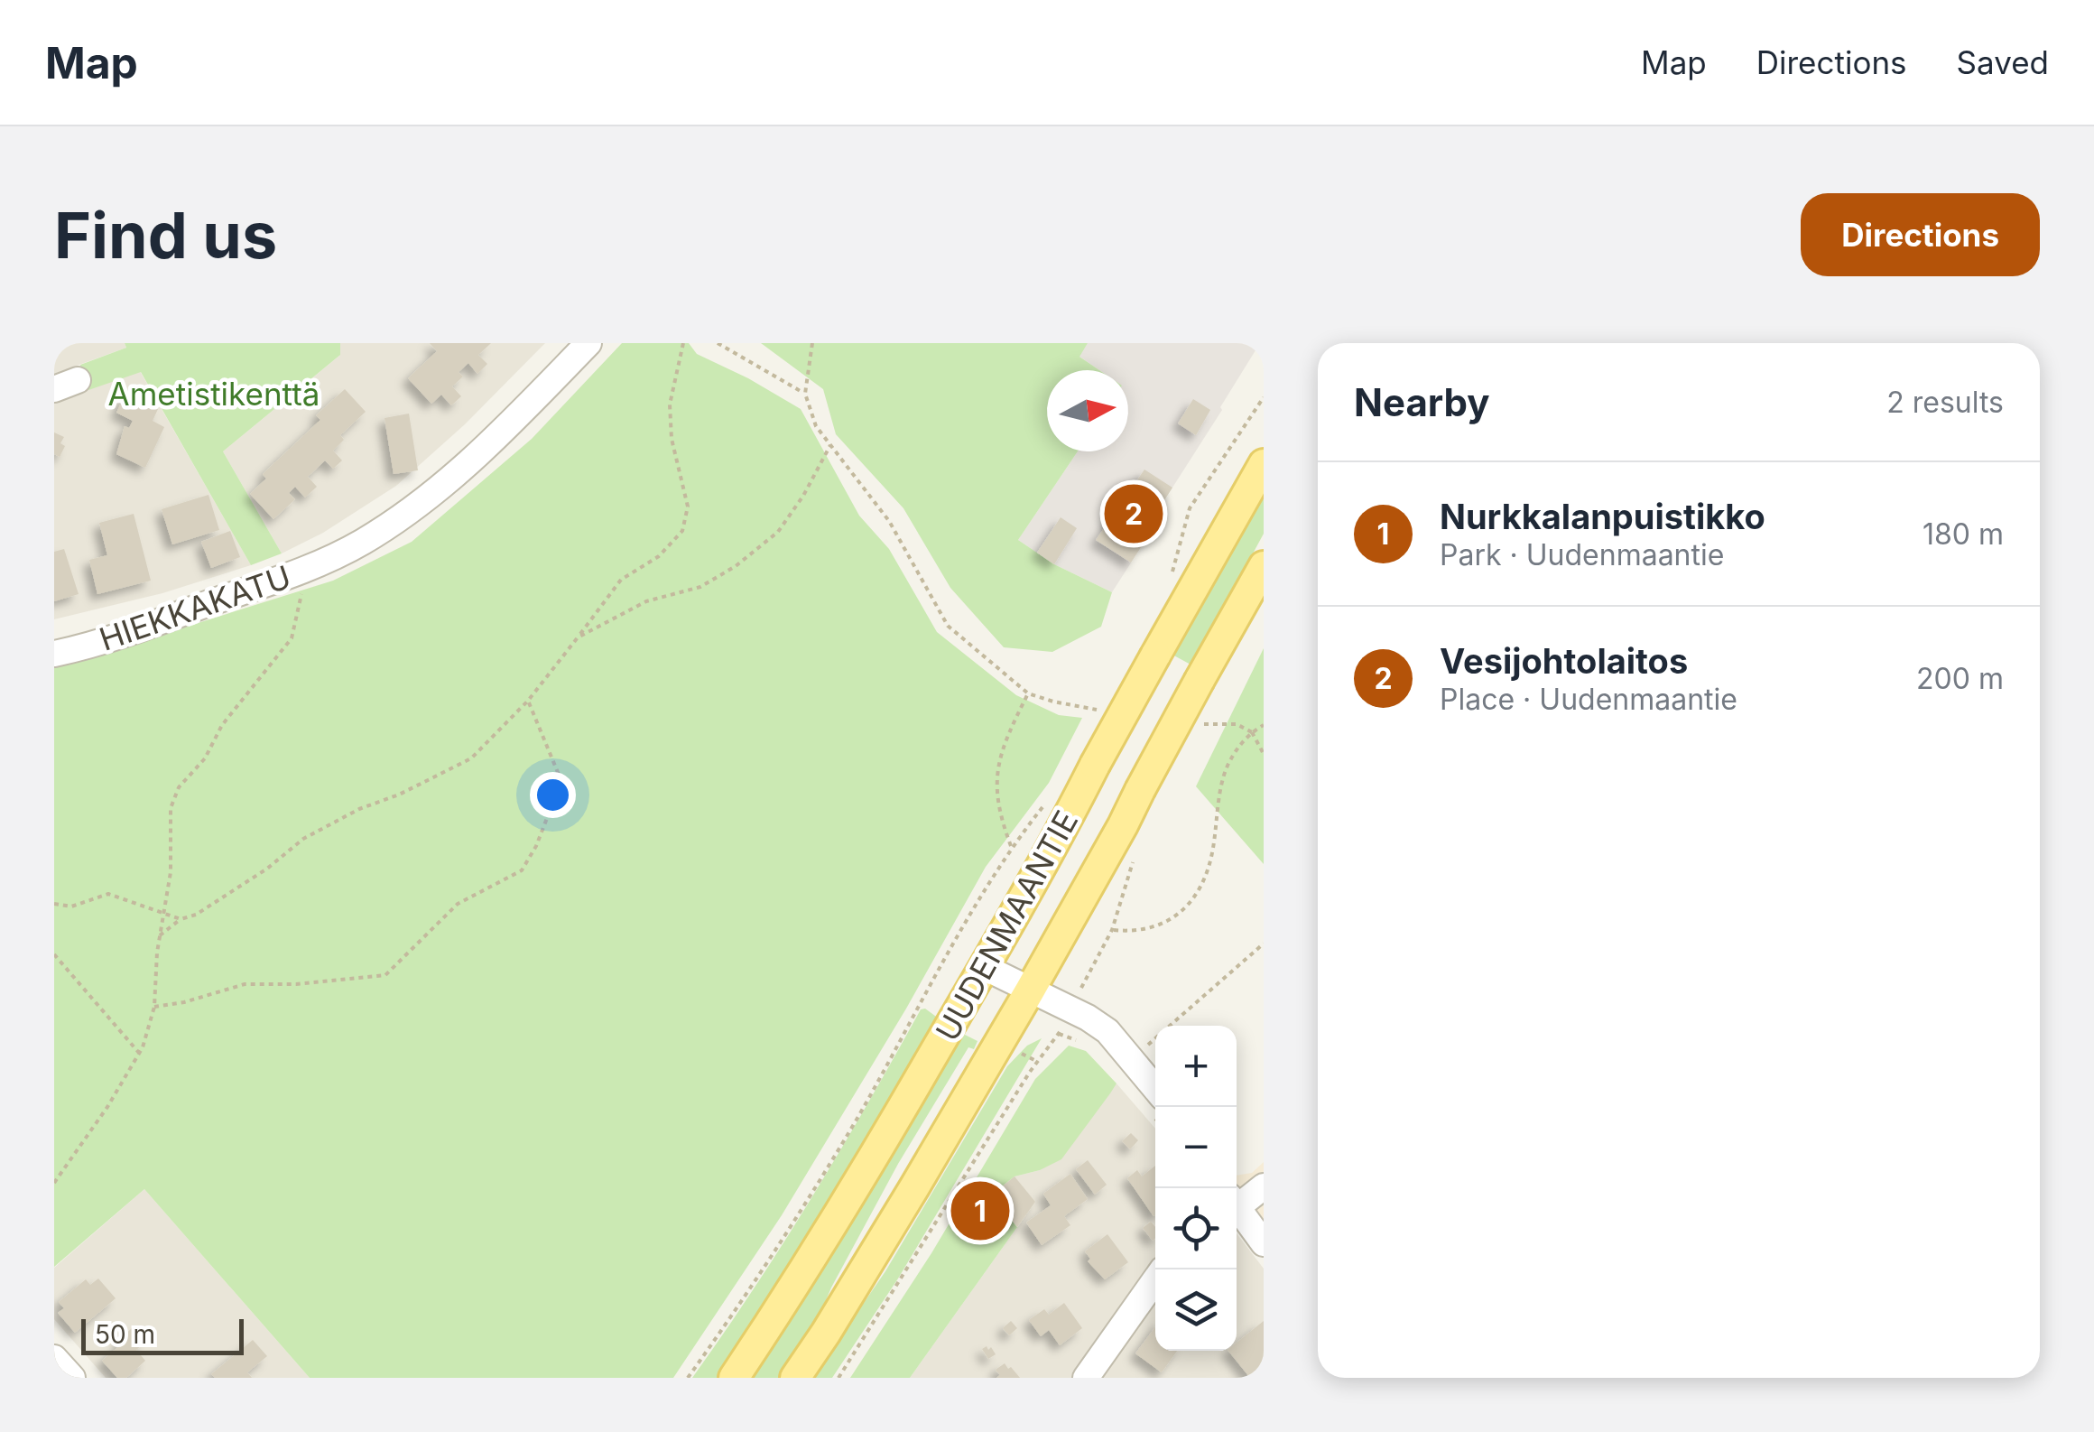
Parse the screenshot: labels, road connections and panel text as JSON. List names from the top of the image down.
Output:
{
  "streets": {
    "main road": ["UUDENMAANTIE"],
    "street": ["HIEKKAKATU"]
  },
  "parks": ["Ametistikenttä"],
  "scale_bar": "50 m",
  "north": "right",
  "page": {
    "header": "Map",
    "nav": ["Map", "Directions", "Saved"],
    "buttons": "Directions",
    "title": "Find us",
    "heading": ["Nearby", "2 results"],
    "list": [
      {
        "mark": "1",
        "name": "Nurkkalanpuistikko",
        "note": "Park · Uudenmaantie",
        "value": "180 m"
      },
      {
        "mark": "2",
        "name": "Vesijohtolaitos",
        "note": "Place · Uudenmaantie",
        "value": "200 m"
      }
    ],
    "pins": ["2", "1"],
    "map_buttons": ["+", "−"],
    "scale": "50 m"
  }
}
